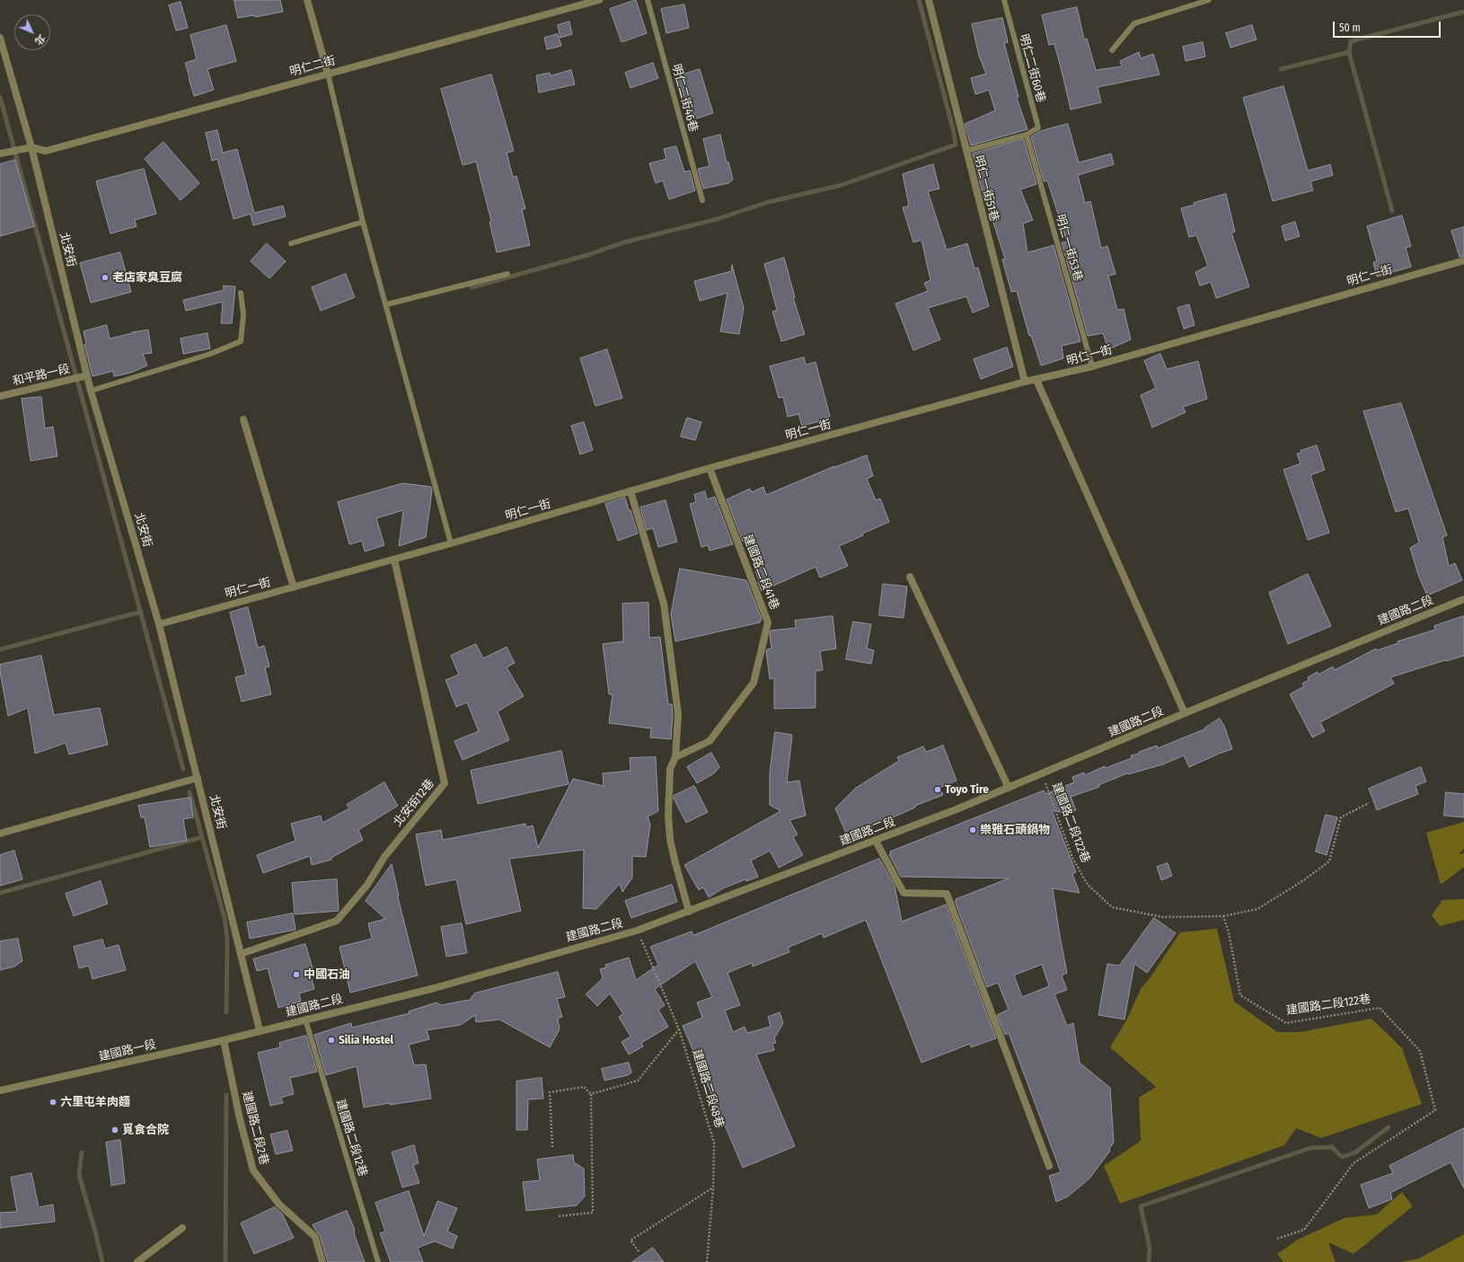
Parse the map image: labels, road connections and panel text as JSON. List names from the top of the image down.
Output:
{
  "streets": {
    "street": [
      "明仁二街",
      "明仁一街51巷",
      "北安街",
      "明仁一街",
      "和平路一段",
      "建國路二段41巷",
      "建國路二段",
      "北安街12巷",
      "建國路一段",
      "建國路二段2巷"
    ],
    "lane": [
      "明仁二街60巷",
      "明仁二街46巷",
      "明仁一街53巷",
      "建國路二段12巷"
    ],
    "path": ["建國路二段122巷", "建國路二段48巷"]
  },
  "crossings": [
    ["明仁二街", "北安街"],
    ["明仁二街60巷", "明仁一街53巷"],
    ["明仁一街51巷", "明仁一街"],
    ["明仁一街53巷", "明仁一街"],
    ["北安街", "明仁一街"],
    ["北安街", "和平路一段"],
    ["北安街", "建國路二段"],
    ["北安街", "北安街12巷"],
    ["北安街", "建國路一段"],
    ["明仁一街", "建國路二段41巷"],
    ["明仁一街", "北安街12巷"],
    ["建國路二段", "建國路二段122巷"],
    ["建國路二段", "建國路一段"],
    ["建國路二段", "建國路二段48巷"],
    ["建國路二段", "建國路二段12巷"],
    ["建國路一段", "建國路二段2巷"]
  ],
  "places": [
    "老店家臭豆腐",
    "Toyo Tire",
    "樂雅石頭鍋物",
    "中國石油",
    "Silia Hostel",
    "六里屯羊肉麵",
    "覓食合院"
  ],
  "scale_bar": "50 m",
  "north": "bottom right"
}
